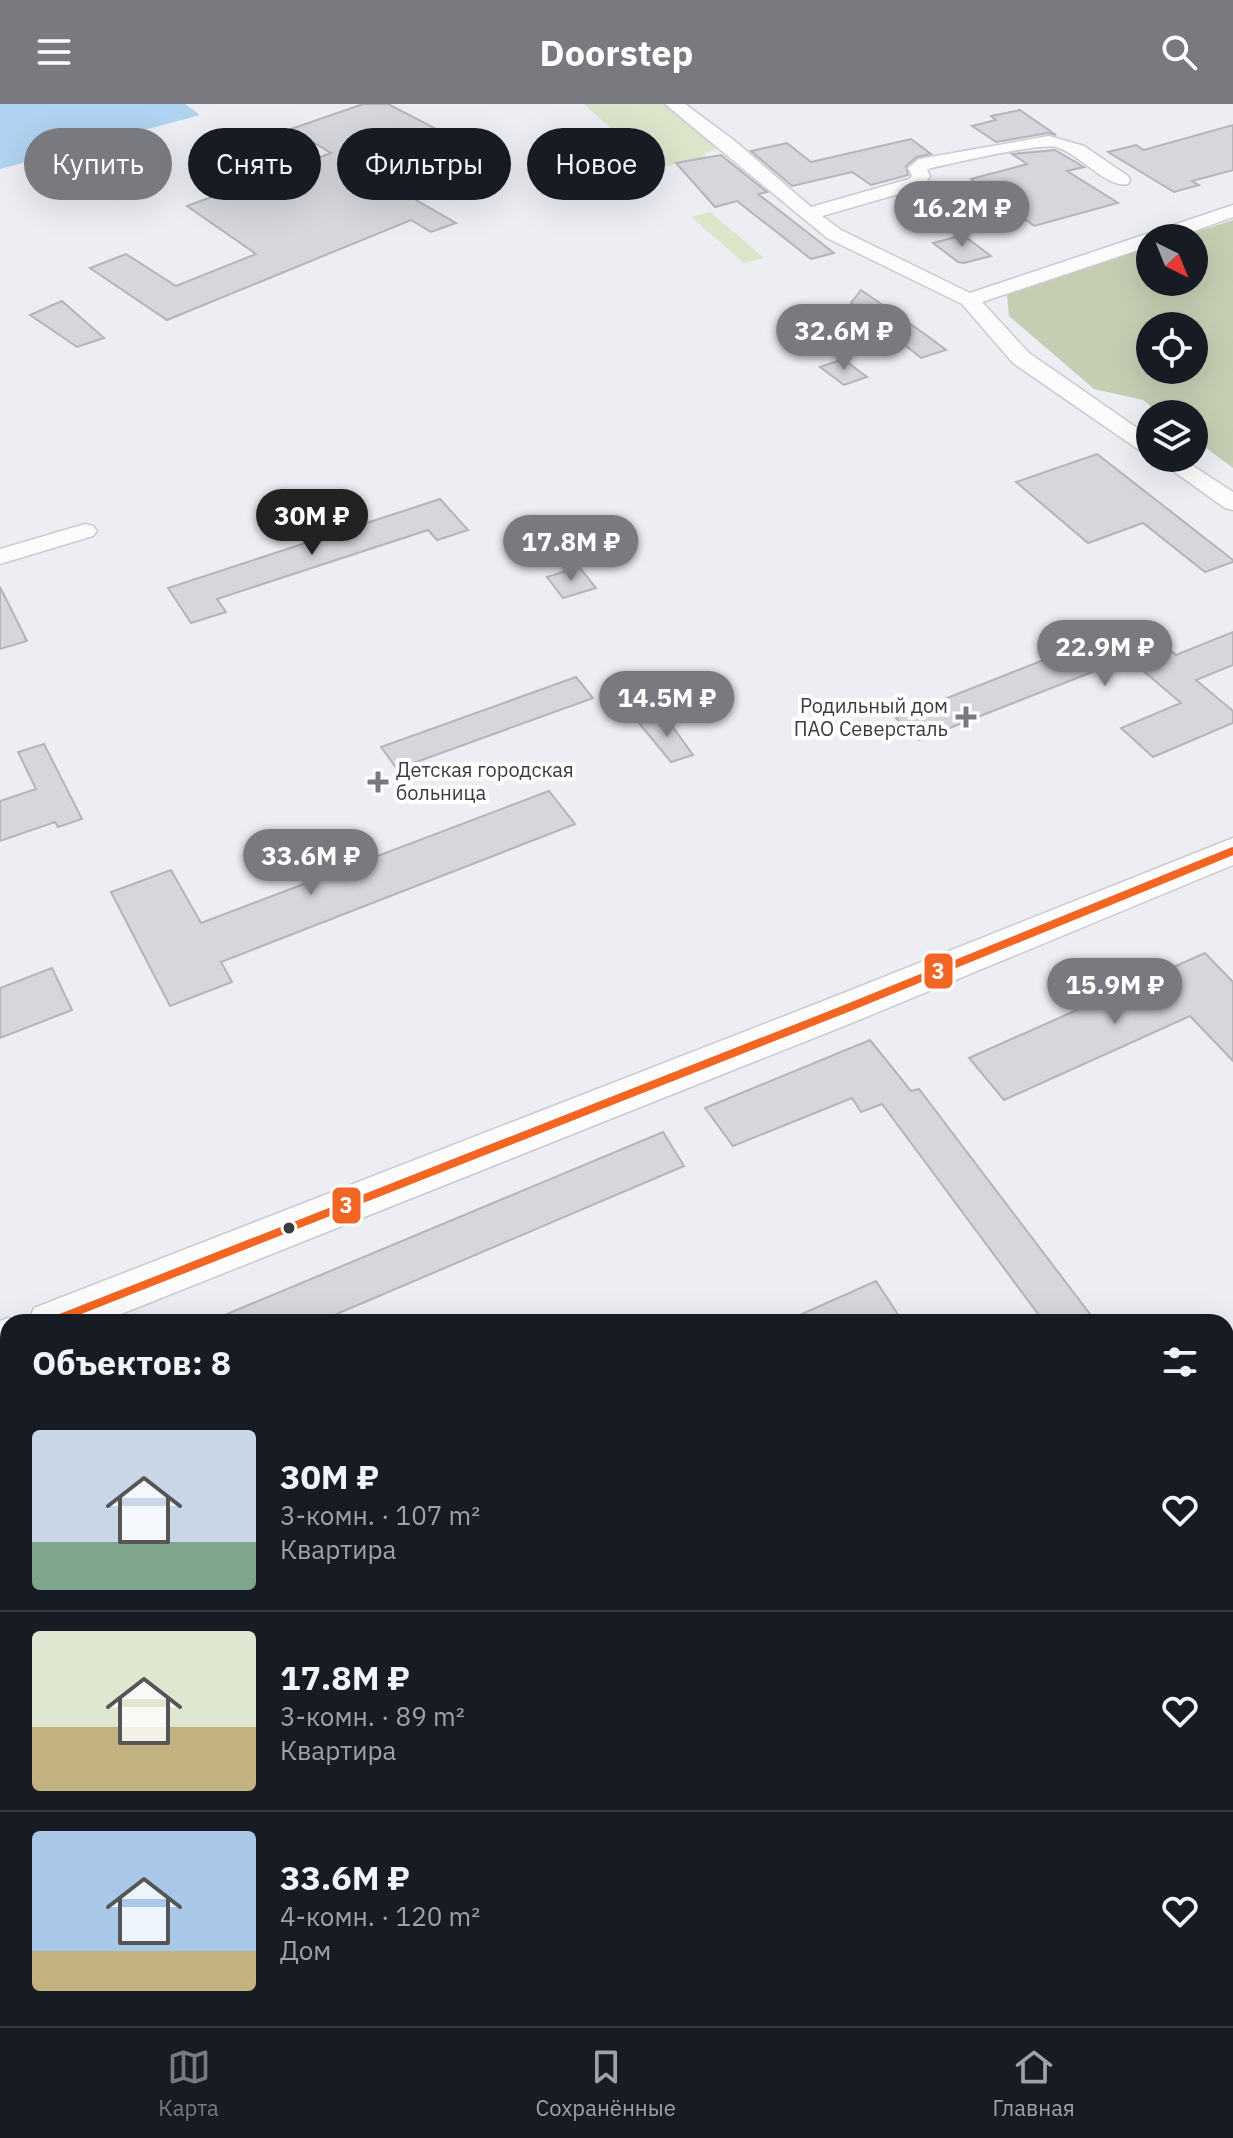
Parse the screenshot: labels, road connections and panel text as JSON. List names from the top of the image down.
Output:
{
  "places": {
    "health": ["Родильный дом ПАО Северсталь", "Детская городская больница"]
  },
  "lines": ["transit line 3"],
  "north": "bottom right",
  "page": {
    "header": "Doorstep",
    "chip": [
      "Купить",
      "Снять",
      "Фильтры",
      "Новое"
    ],
    "price": [
      "16.2M ₽",
      "32.6M ₽",
      "30M ₽",
      "17.8M ₽",
      "22.9M ₽",
      "14.5M ₽",
      "33.6M ₽",
      "15.9M ₽"
    ],
    "heading": "Объектов: 8",
    "list": [
      {
        "name": "30M ₽",
        "note": "3-комн. · 107 m² · Квартира"
      },
      {
        "name": "17.8M ₽",
        "note": "3-комн. · 89 m² · Квартира"
      },
      {
        "name": "33.6M ₽",
        "note": "4-комн. · 120 m² · Дом"
      }
    ],
    "tabs": ["Карта", "Сохранённые", "Главная"]
  }
}
